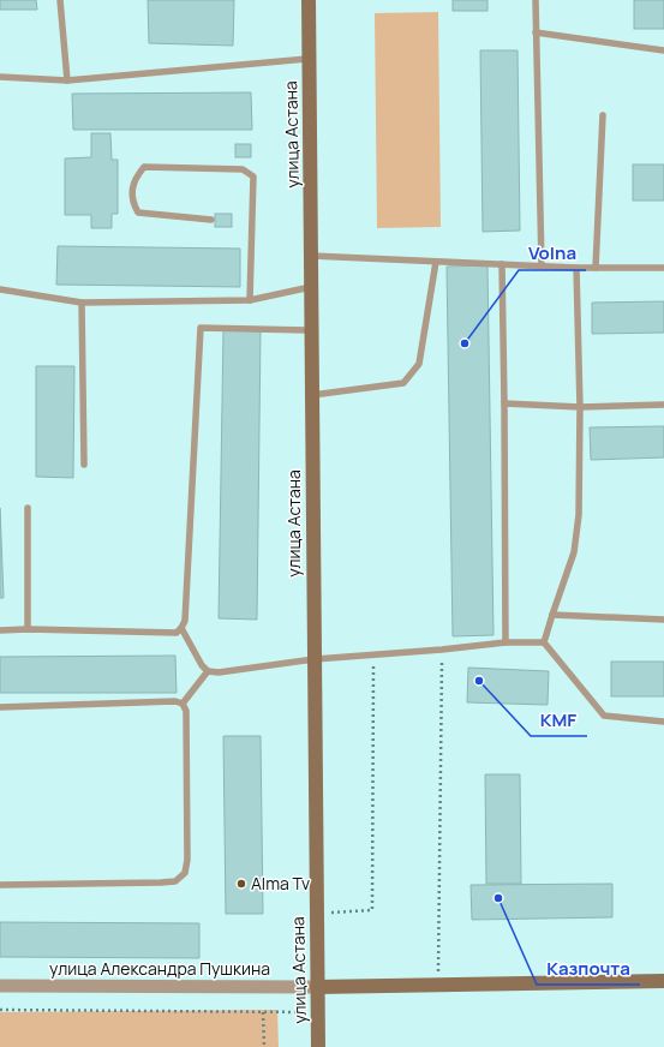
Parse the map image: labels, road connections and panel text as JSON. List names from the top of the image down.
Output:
{
  "streets": {
    "street": ["улица Астана", "улица Александра Пушкина"]
  },
  "crossings": [
    ["улица Астана", "улица Александра Пушкина"]
  ],
  "places": [
    "Volna",
    "KMF",
    "Alma Tv",
    "Казпочта"
  ]
}
